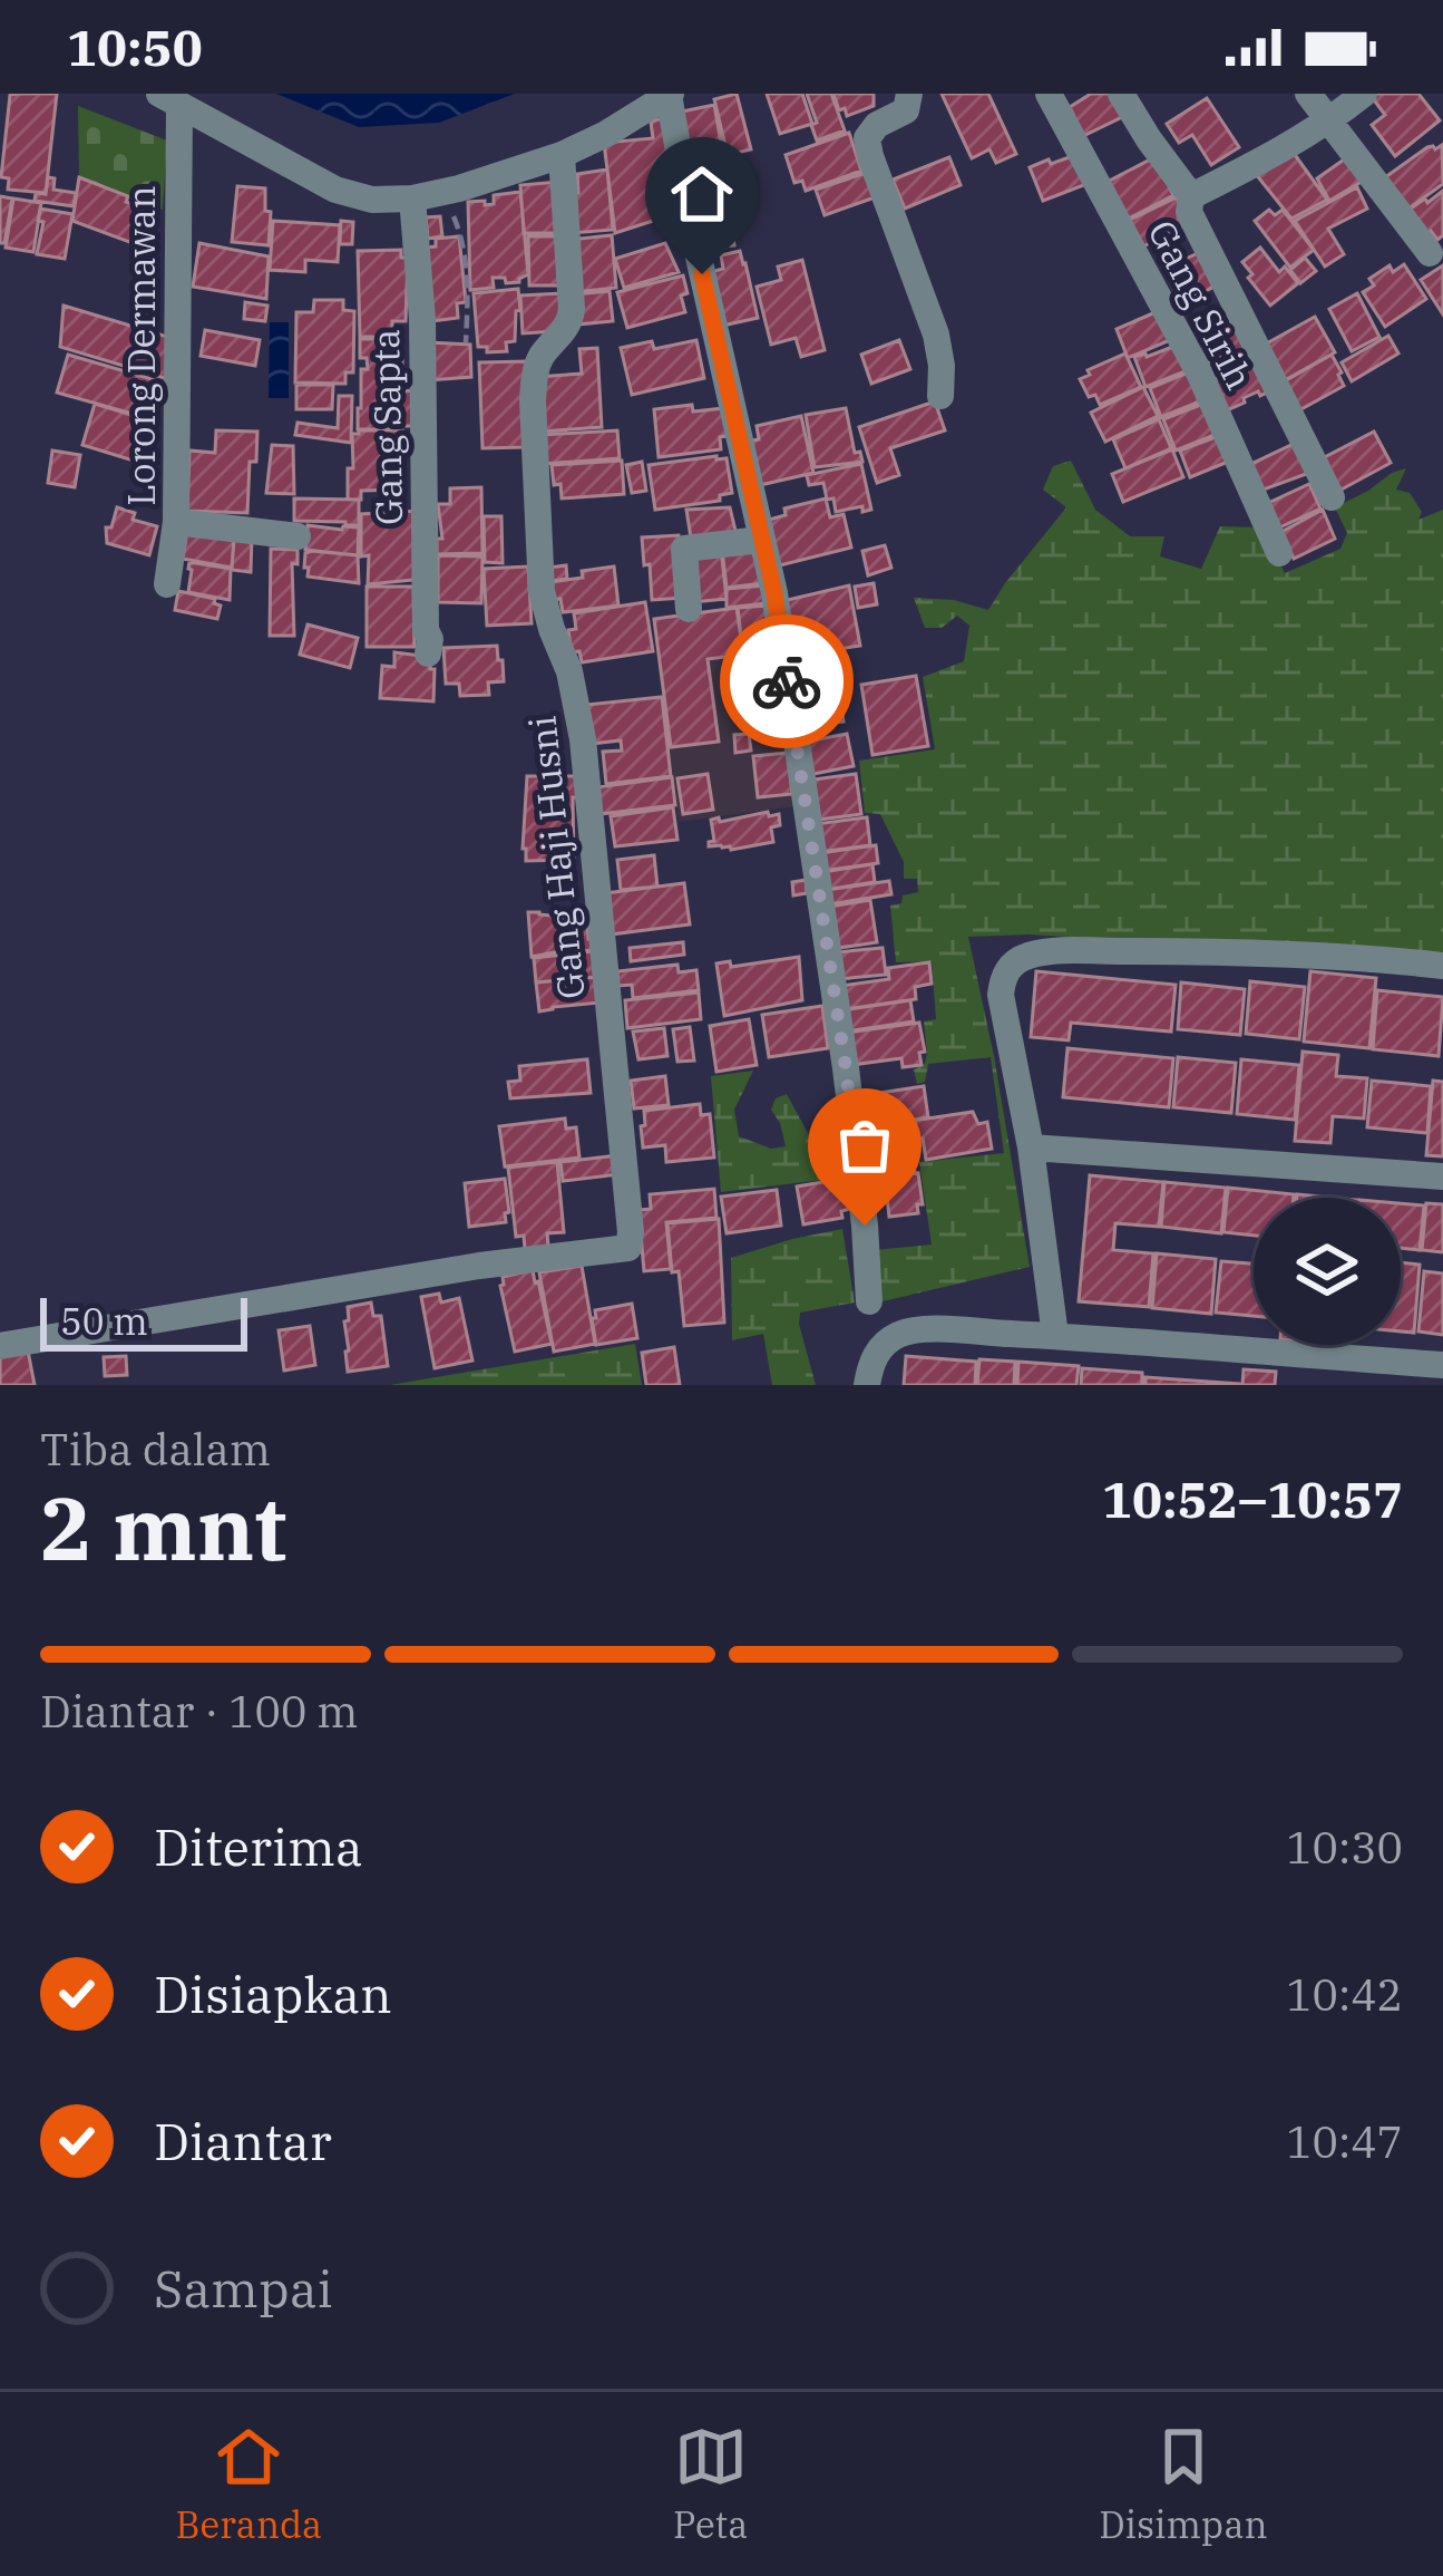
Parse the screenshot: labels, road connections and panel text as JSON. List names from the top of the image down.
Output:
{
  "streets": {
    "street": [
      "Gang Sirih",
      "Lorong Dermawan",
      "Gang Sapta",
      "Gang Haji Husni"
    ]
  },
  "scale_bar": "50 m",
  "page": {
    "status": "10:50",
    "scale": "50 m",
    "heading": ["2 mnt", "Tiba dalam", "10:52–10:57"],
    "bar": "Diantar · 100 m",
    "list": [
      ["Diterima", "10:30"],
      ["Disiapkan", "10:42"],
      ["Diantar", "10:47"],
      "Sampai"
    ],
    "tabs": ["Beranda", "Peta", "Disimpan"]
  }
}
